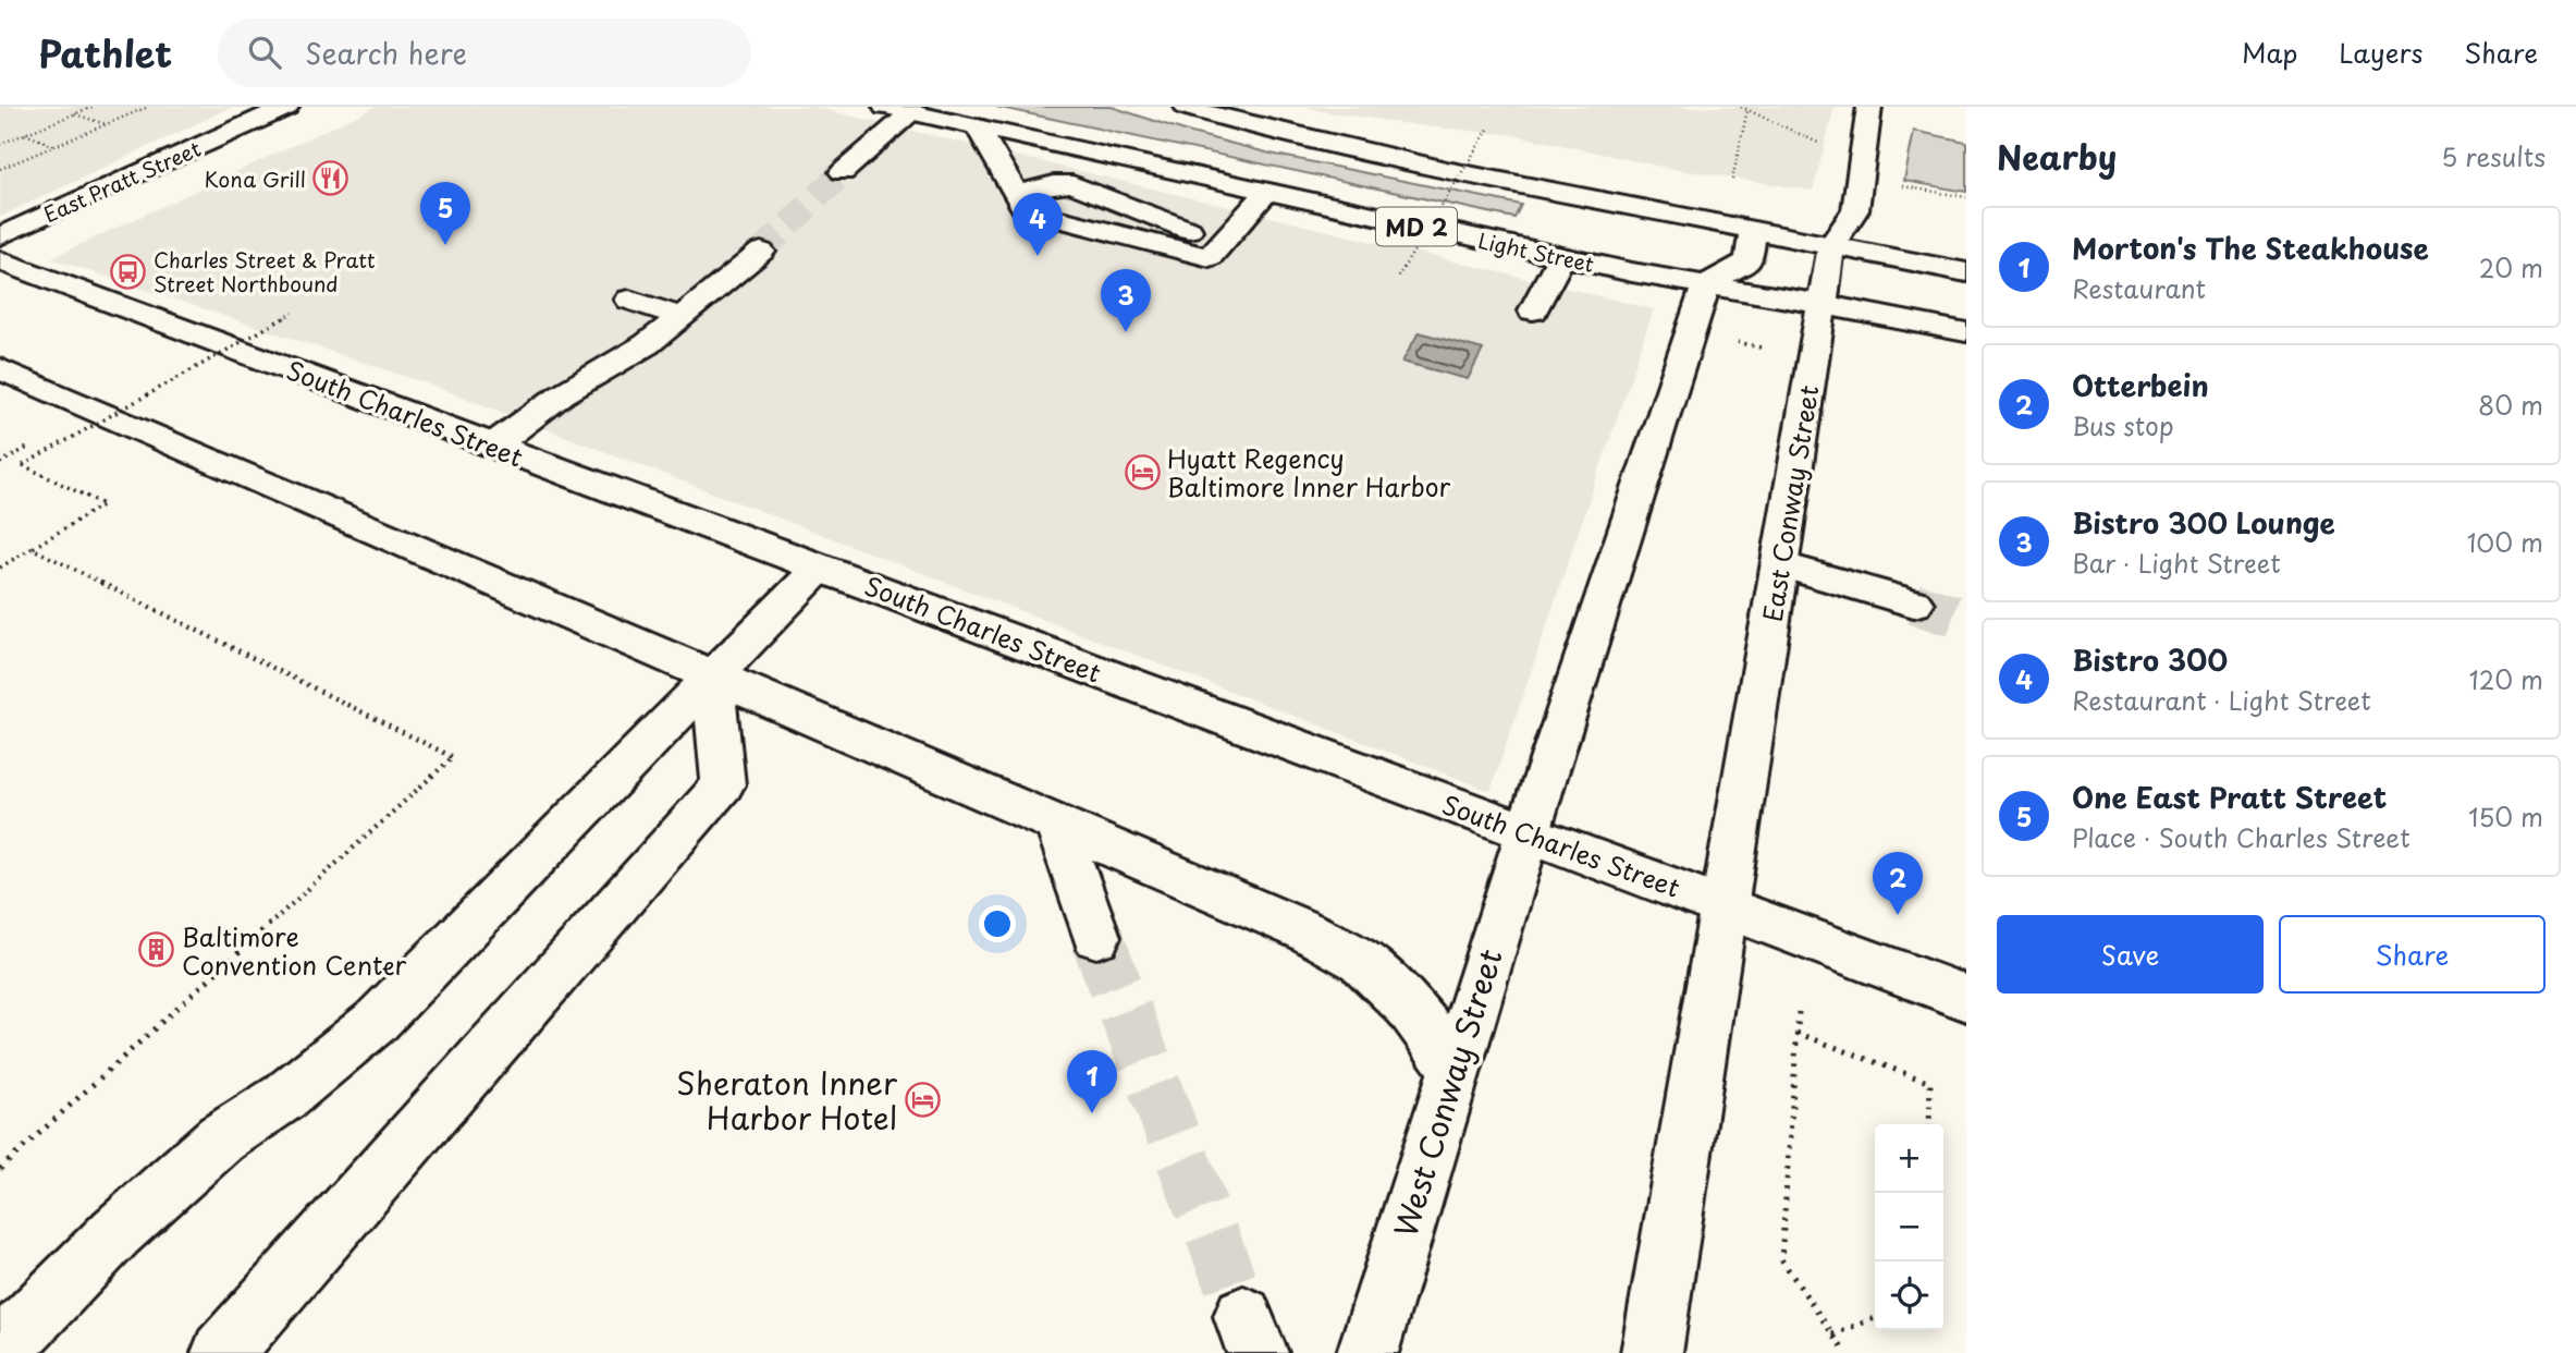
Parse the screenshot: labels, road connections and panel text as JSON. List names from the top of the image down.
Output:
{
  "streets": {
    "main road": [
      "East Pratt Street",
      "MD 2",
      "Light Street",
      "South Charles Street",
      "East Conway Street",
      "West Conway Street"
    ]
  },
  "crossings": [
    ["MD 2", "East Conway Street"],
    ["Light Street", "East Conway Street"],
    ["South Charles Street", "East Conway Street"],
    ["South Charles Street", "West Conway Street"]
  ],
  "places": {
    "restaurant": ["Kona Grill"],
    "bus stop": ["Charles Street & Pratt Street Northbound"],
    "hotel": ["Hyatt Regency Baltimore Inner Harbor", "Sheraton Inner Harbor Hotel"],
    "building": ["Baltimore Convention Center"]
  },
  "page": {
    "header": "Pathlet",
    "search": "Search here",
    "nav": ["Map", "Layers", "Share"],
    "heading": ["Nearby", "5 results"],
    "pins": [
      "5",
      "4",
      "3",
      "2",
      "1"
    ],
    "list": [
      {
        "mark": "1",
        "name": "Morton's The Steakhouse",
        "note": "Restaurant",
        "value": "20 m"
      },
      {
        "mark": "2",
        "name": "Otterbein",
        "note": "Bus stop",
        "value": "80 m"
      },
      {
        "mark": "3",
        "name": "Bistro 300 Lounge",
        "note": "Bar · Light Street",
        "value": "100 m"
      },
      {
        "mark": "4",
        "name": "Bistro 300",
        "note": "Restaurant · Light Street",
        "value": "120 m"
      },
      {
        "mark": "5",
        "name": "One East Pratt Street",
        "note": "Place · South Charles Street",
        "value": "150 m"
      }
    ],
    "buttons": ["Save", "Share"],
    "map_buttons": ["+", "−"]
  }
}
